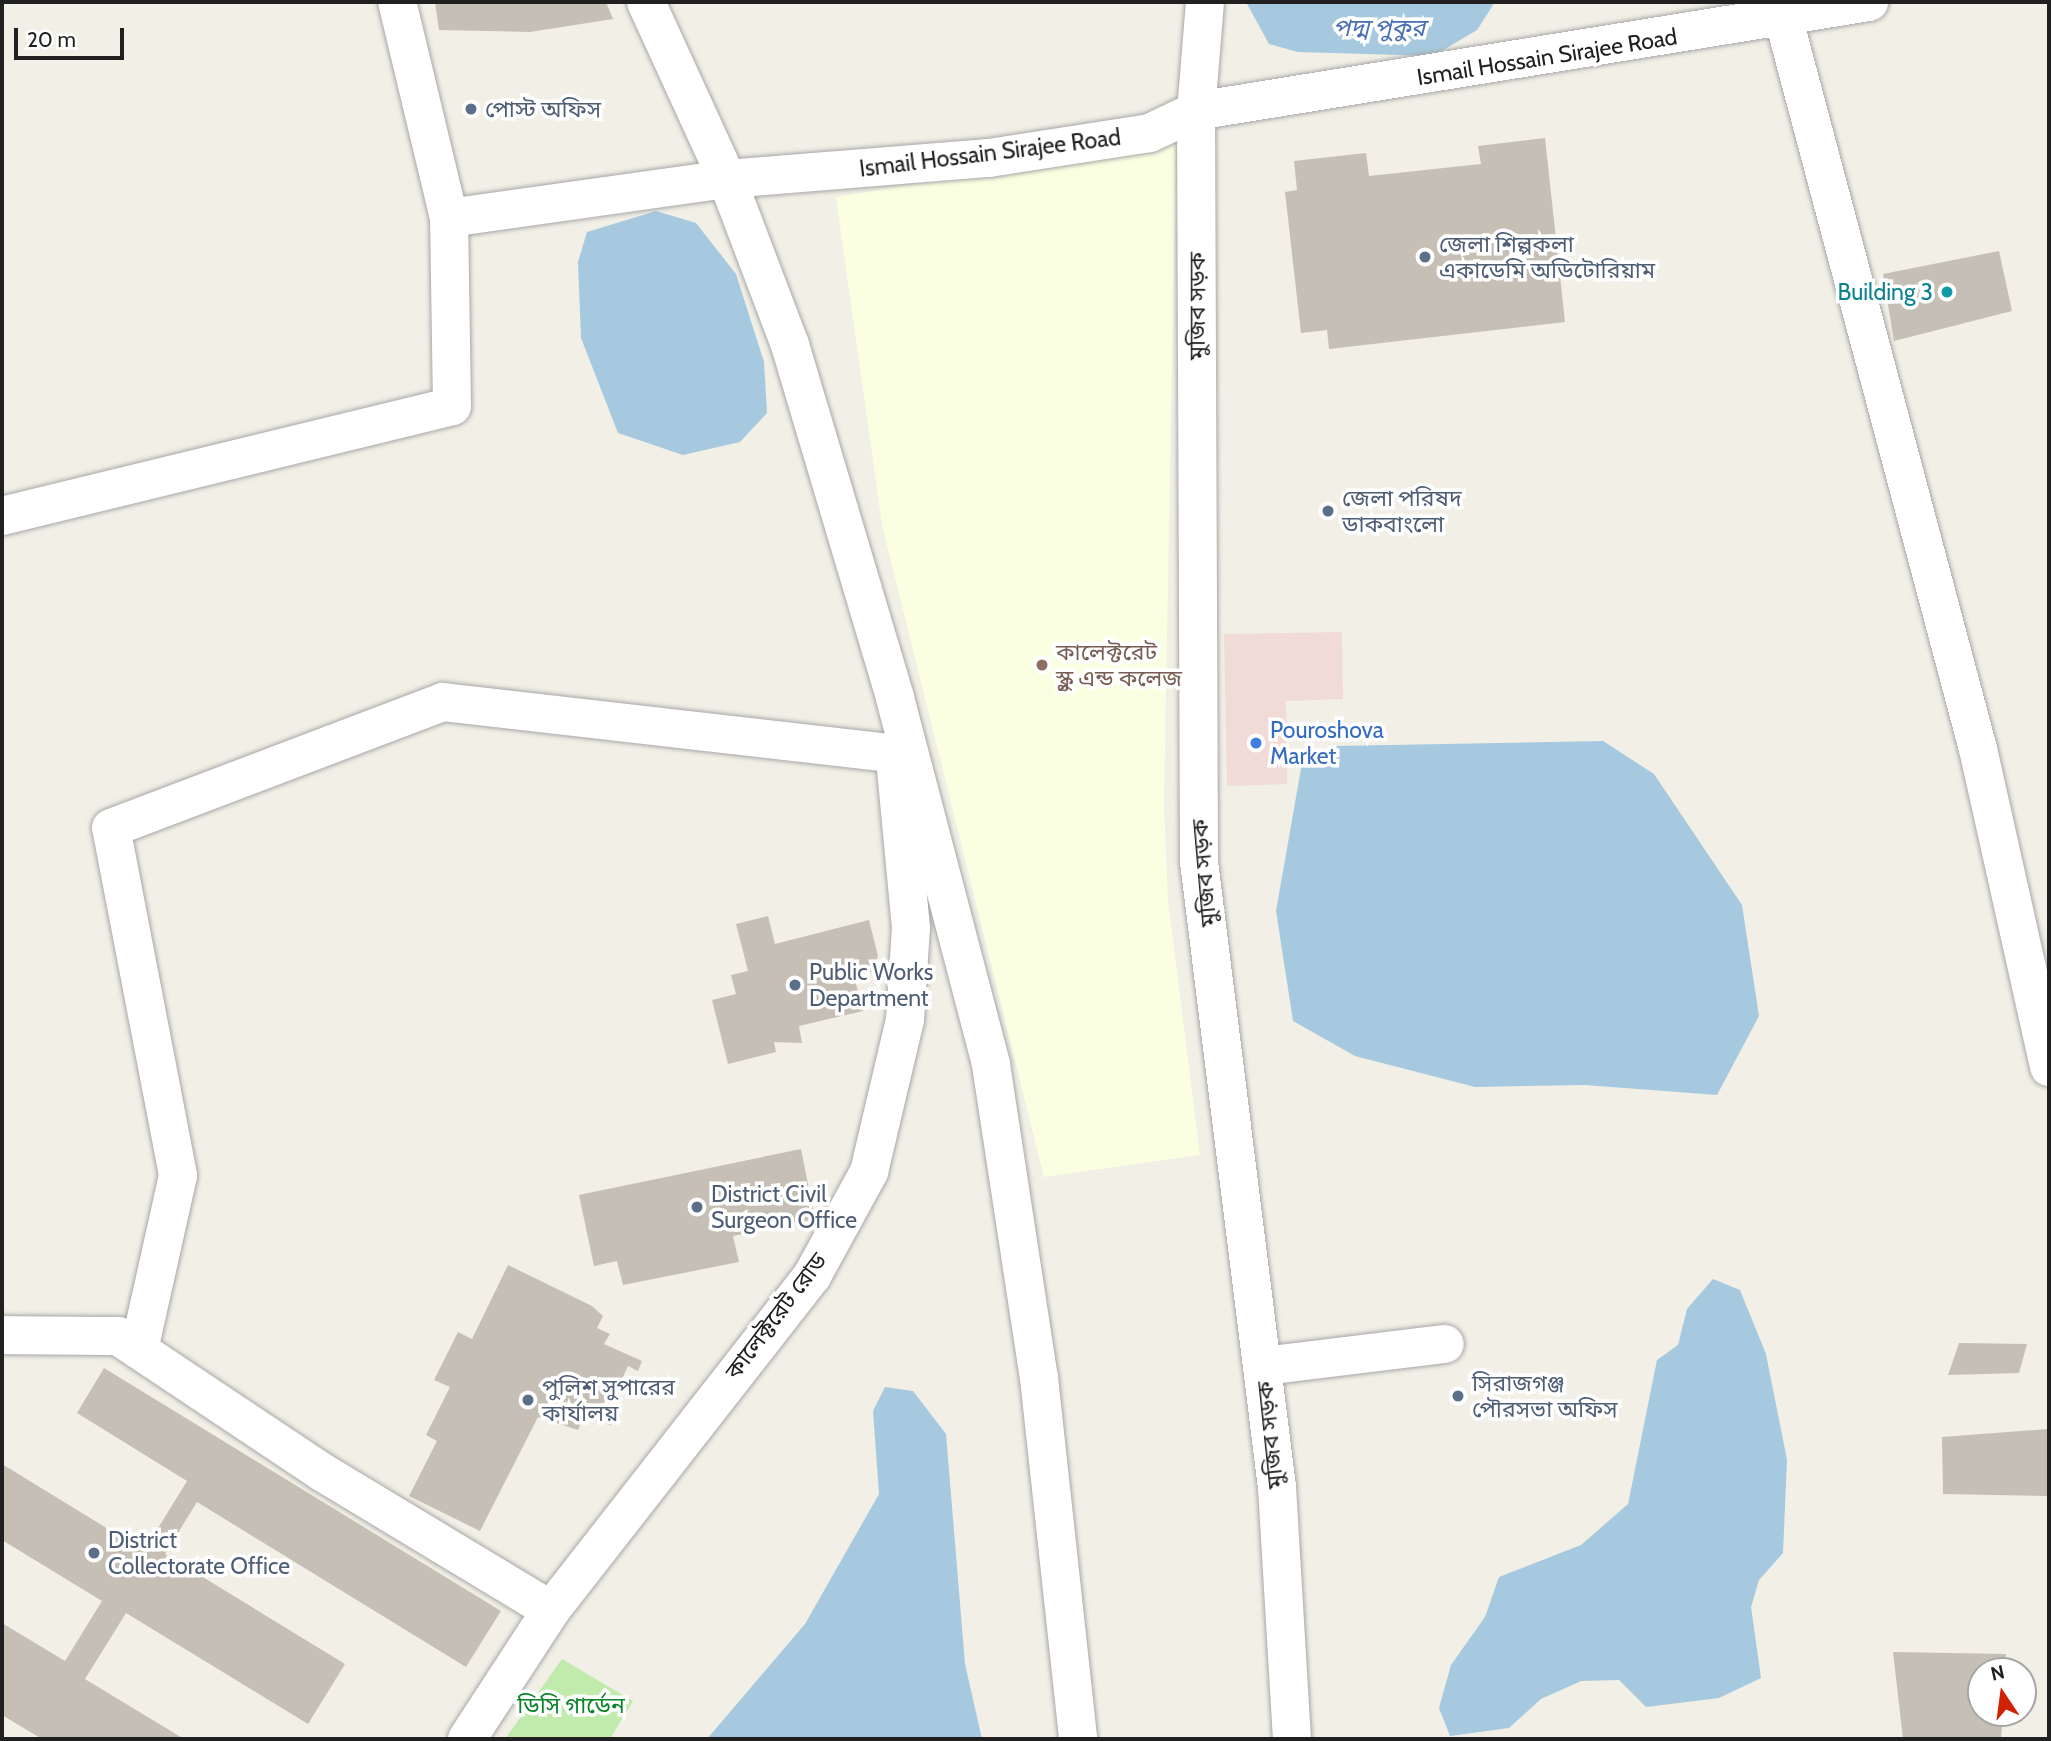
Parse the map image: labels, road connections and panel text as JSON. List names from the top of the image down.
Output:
{
  "streets": {
    "street": ["Ismail Hossain Sirajee Road", "মুজিব সড়ক", "কালেক্টরেট রোড"]
  },
  "crossings": [
    ["Ismail Hossain Sirajee Road", "মুজিব সড়ক"]
  ],
  "water": ["পদ্ম পুকুর"],
  "parks": ["ডিসি গার্ডেন"],
  "places": [
    "পোস্ট অফিস",
    "জেলা শিল্পকলা একাডেমি অডিটোরিয়াম",
    "Building 3",
    "জেলা পরিষদ ডাকবাংলো",
    "কালেক্টরেট স্কুল এন্ড কলেজ",
    "Pouroshova Market",
    "Public Works Department",
    "District Civil Surgeon Office",
    "সিরাজগঞ্জ পৌরসভা অফিস",
    "পুলিশ সুপারের কার্যালয়",
    "District Collectorate Office"
  ],
  "scale_bar": "20 m",
  "north": "top"
}
